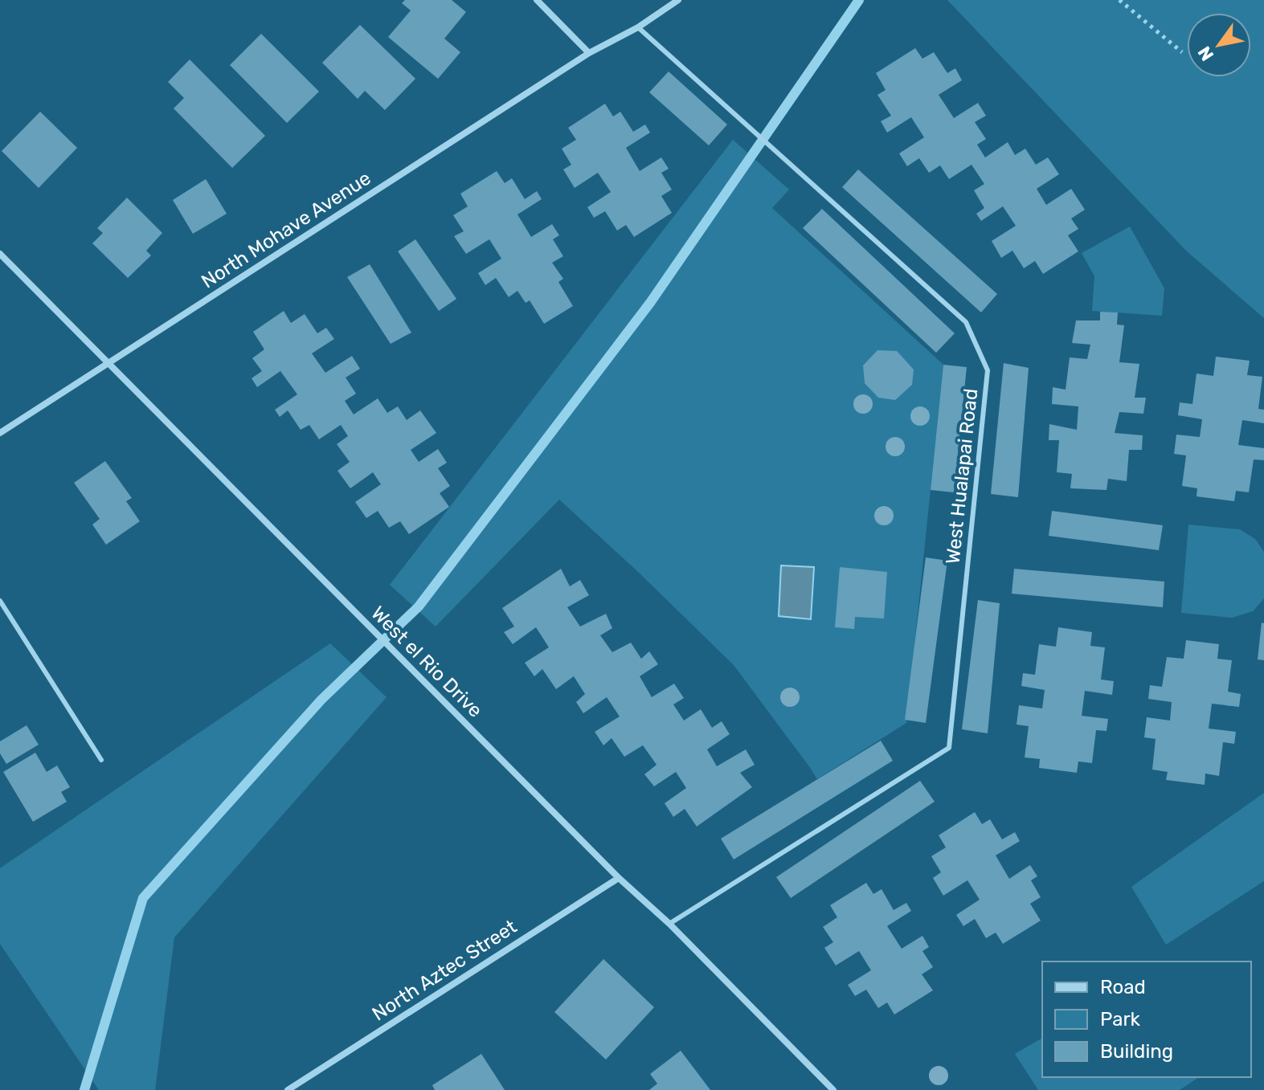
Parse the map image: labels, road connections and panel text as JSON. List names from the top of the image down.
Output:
{
  "streets": {
    "street": ["North Mohave Avenue", "West el Rio Drive", "North Aztec Street"],
    "lane": ["West Hualapai Road"]
  },
  "crossings": [
    ["North Mohave Avenue", "West Hualapai Road"],
    ["North Mohave Avenue", "West el Rio Drive"],
    ["West Hualapai Road", "West el Rio Drive"],
    ["West el Rio Drive", "North Aztec Street"]
  ],
  "legend": ["Road", "Park", "Building"],
  "north": "bottom left"
}
